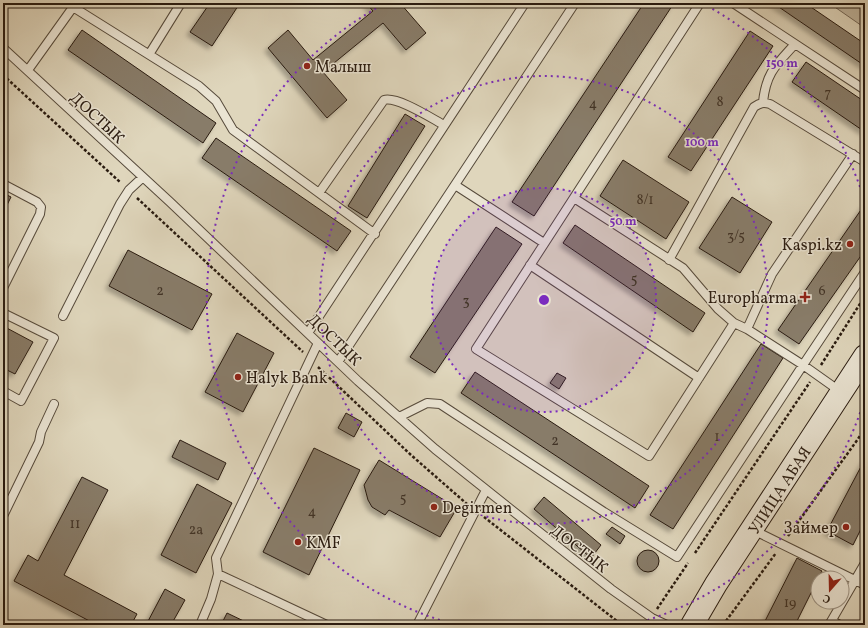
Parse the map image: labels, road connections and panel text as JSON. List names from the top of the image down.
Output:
{
  "streets": {
    "street": ["УЛИЦА АБАЯ"],
    "lane": ["ДОСТЫК"]
  },
  "places": {
    "other": [
      "Малыш",
      "Kaspi.kz",
      "Halyk Bank",
      "Degirmen",
      "Займер",
      "KMF"
    ],
    "health": ["Europharma"]
  },
  "house_numbers": [
    "7",
    "8",
    "4",
    "8/1",
    "3/5",
    "5",
    "2",
    "6",
    "3",
    "1",
    "2",
    "5",
    "4",
    "11",
    "2а",
    "19"
  ],
  "north": "bottom",
  "rings": ["150 m", "100 m", "50 m"]
}
